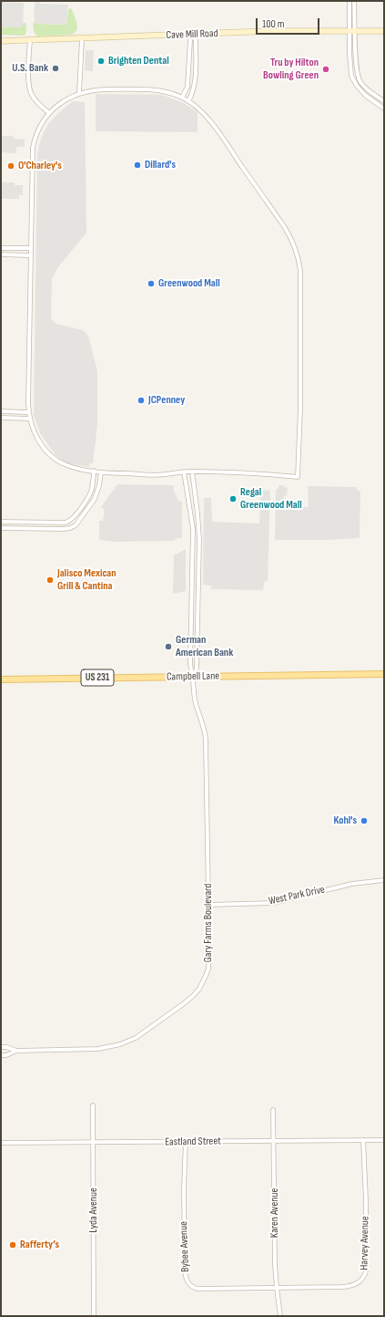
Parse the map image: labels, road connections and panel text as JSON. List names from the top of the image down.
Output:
{
  "streets": {
    "main road": ["Cave Mill Road", "Campbell Lane", "US 231"],
    "street": [
      "West Park Drive",
      "Gary Farms Boulevard",
      "Eastland Street",
      "Lyda Avenue",
      "Karen Avenue",
      "Harvey Avenue",
      "Bybee Avenue"
    ]
  },
  "crossings": [
    ["Campbell Lane", "Gary Farms Boulevard"],
    ["West Park Drive", "Gary Farms Boulevard"],
    ["Eastland Street", "Lyda Avenue"],
    ["Eastland Street", "Karen Avenue"],
    ["Eastland Street", "Harvey Avenue"],
    ["Eastland Street", "Bybee Avenue"],
    ["Karen Avenue", "Harvey Avenue"],
    ["Karen Avenue", "Bybee Avenue"],
    ["Harvey Avenue", "Bybee Avenue"]
  ],
  "places": [
    "Brighten Dental",
    "U.S. Bank",
    "Tru by Hilton Bowling Green",
    "Dillard's",
    "O'Charley's",
    "Greenwood Mall",
    "JCPenney",
    "Regal Greenwood Mall",
    "Jalisco Mexican Grill & Cantina",
    "German American Bank",
    "Kohl's",
    "Rafferty’s"
  ],
  "scale_bar": "100 m"
}
